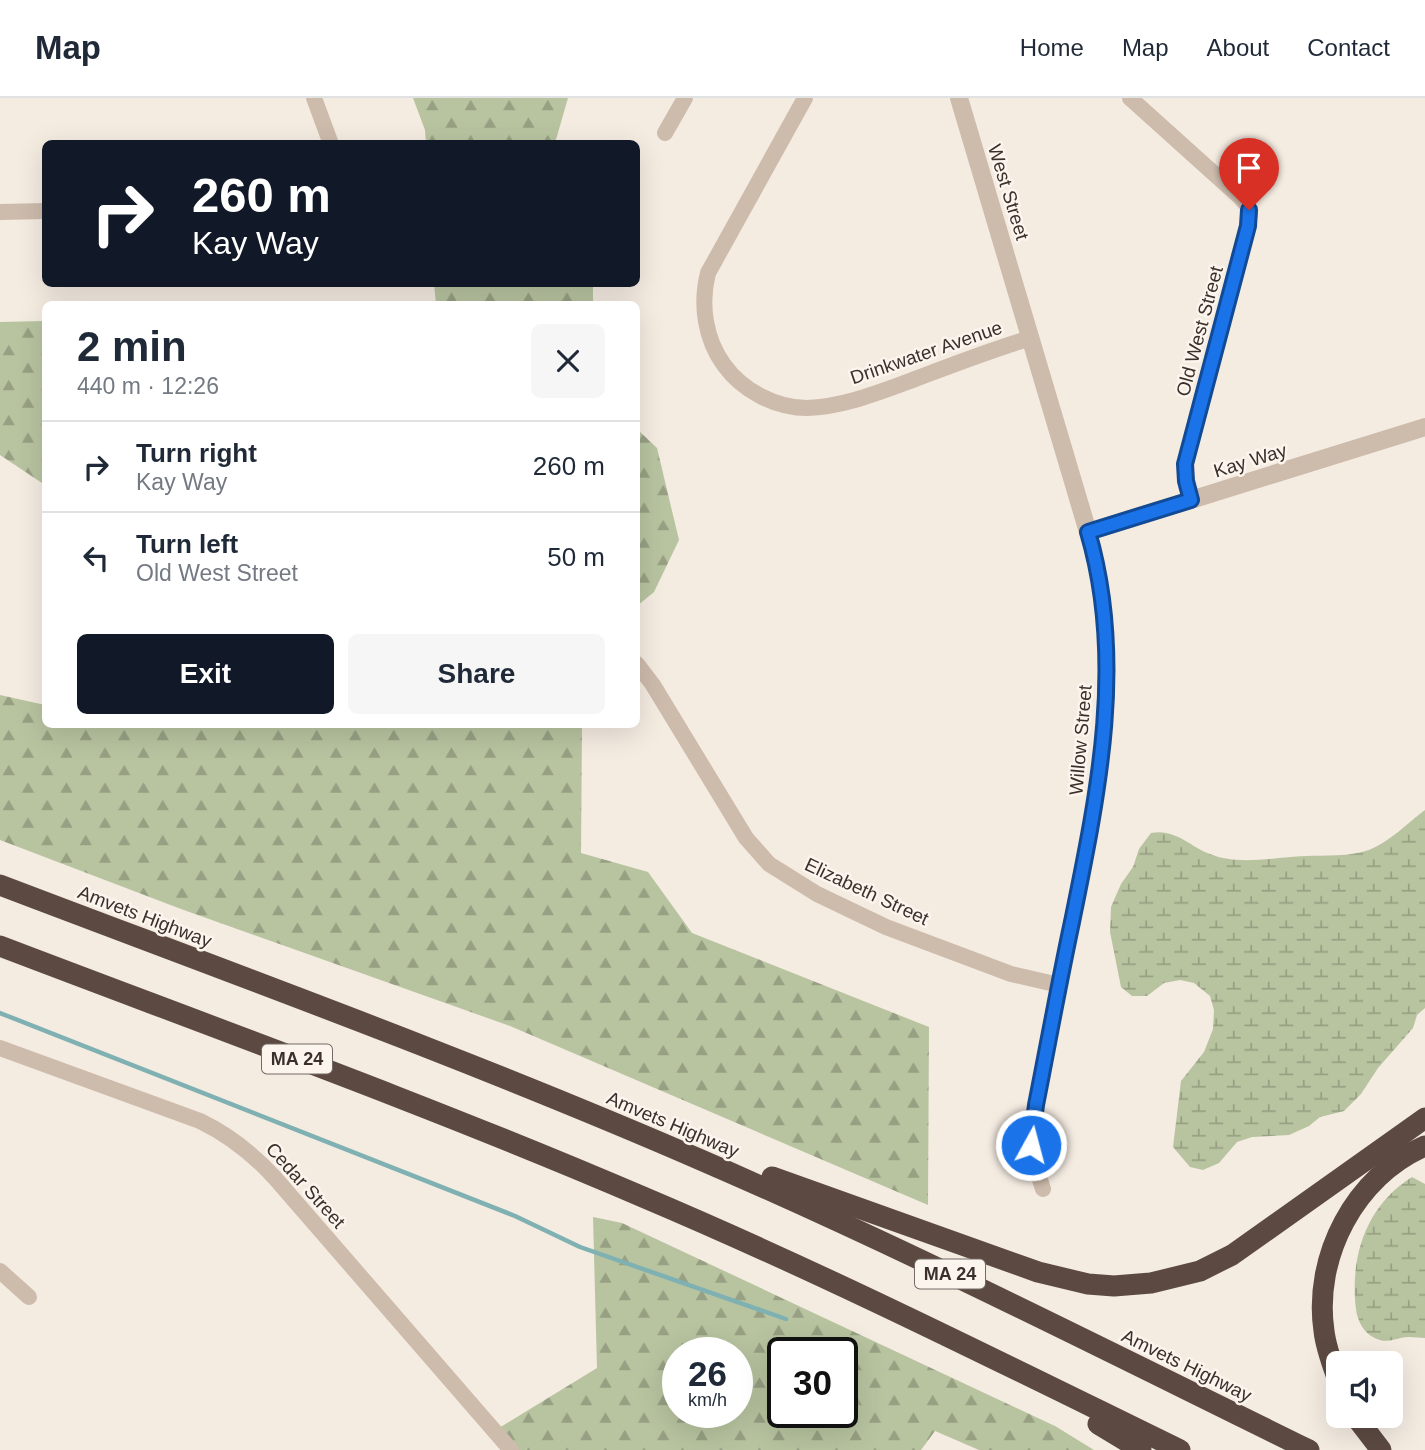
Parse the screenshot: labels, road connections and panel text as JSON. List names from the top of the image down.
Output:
{
  "streets": {
    "highway": ["Amvets Highway", "MA 24"],
    "street": [
      "West Street",
      "Old West Street",
      "Drinkwater Avenue",
      "Kay Way",
      "Willow Street",
      "Elizabeth Street",
      "Cedar Street"
    ]
  },
  "crossings": [
    ["West Street", "Willow Street"],
    ["Old West Street", "Kay Way"],
    ["Drinkwater Avenue", "Willow Street"],
    ["Kay Way", "Willow Street"],
    ["Willow Street", "Elizabeth Street"]
  ],
  "page": {
    "header": "Map",
    "nav": [
      "Home",
      "Map",
      "About",
      "Contact"
    ],
    "turn": ["260 m", "Kay Way"],
    "heading": ["2 min", "440 m · 12:26"],
    "list": [
      {
        "name": "Turn right",
        "note": "Kay Way",
        "value": "260 m"
      },
      {
        "name": "Turn left",
        "note": "Old West Street",
        "value": "50 m"
      }
    ],
    "buttons": ["Exit", "Share"],
    "speed": "26 km/h",
    "limit": "30"
  }
}
